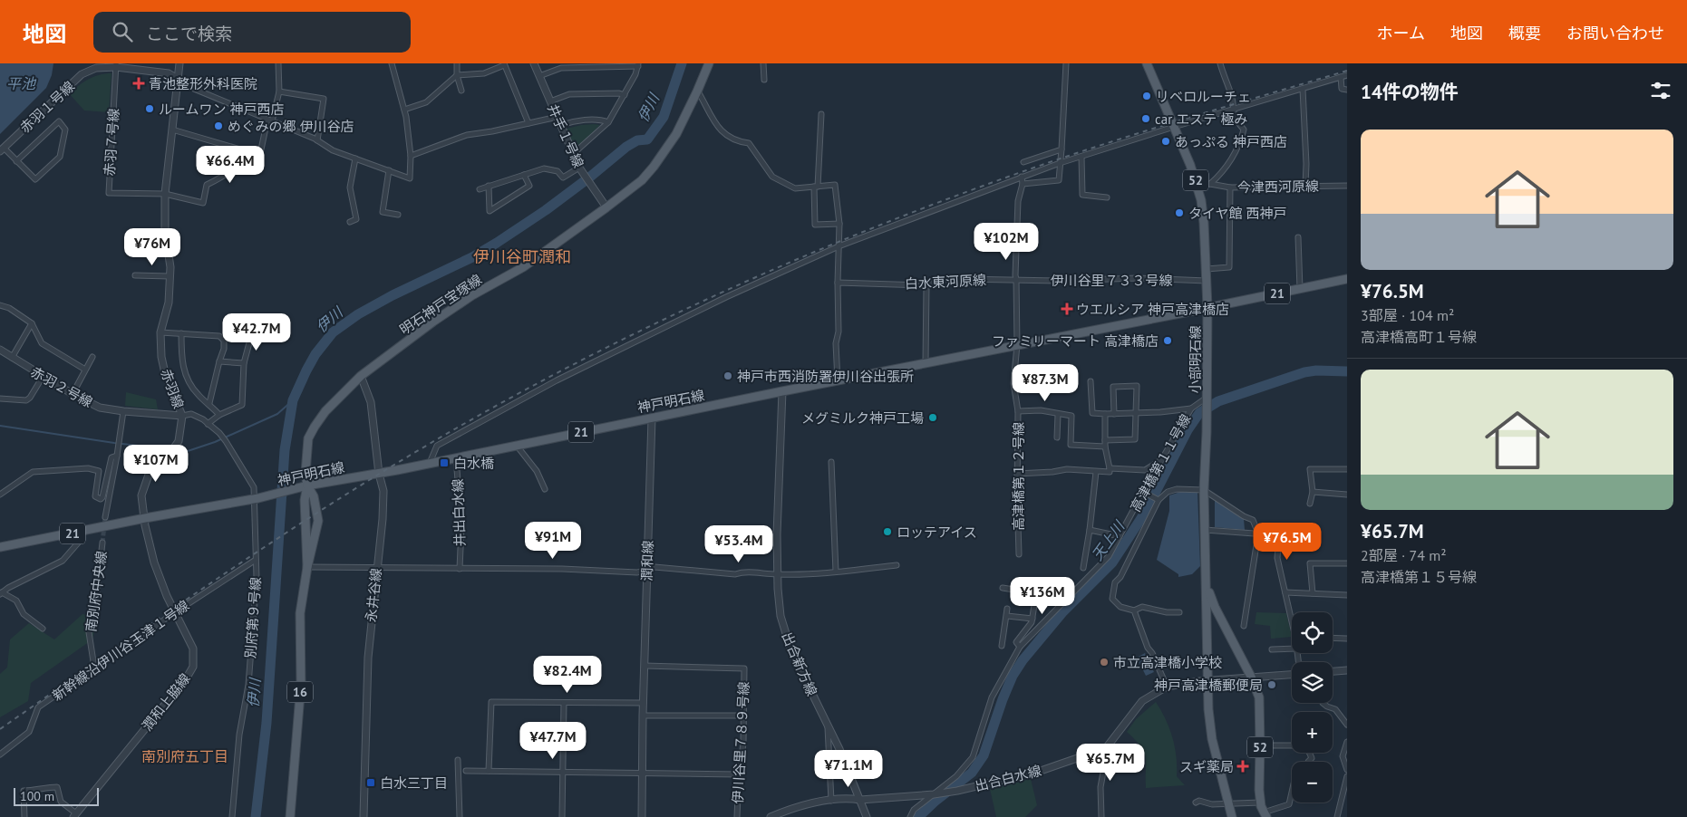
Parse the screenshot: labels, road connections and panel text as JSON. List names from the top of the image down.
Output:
{
  "streets": {
    "main road": [
      "52",
      "21",
      "明石神戸宝塚線",
      "小部明石線",
      "神戸明石線",
      "16"
    ],
    "street": [
      "赤羽１号線",
      "井手１号線",
      "赤羽７号線",
      "今津西河原線",
      "伊川谷里７３３号線",
      "白水東河原線",
      "赤羽２号線",
      "赤羽線",
      "高津橋第１１号線",
      "高津橋第１２号線",
      "井出白水線",
      "潤和線",
      "南別府中央線",
      "永井谷線",
      "別府第９号線",
      "新幹線沿伊川谷玉津１号線",
      "出合新方線",
      "潤和上脇線",
      "伊川谷里７８９号線",
      "出合白水線"
    ]
  },
  "crossings": [
    ["赤羽１号線", "赤羽７号線"],
    ["赤羽１号線", "赤羽線"],
    ["井手１号線", "明石神戸宝塚線"],
    ["赤羽７号線", "赤羽線"],
    ["今津西河原線", "小部明石線"],
    ["伊川谷里７３３号線", "白水東河原線"],
    ["伊川谷里７３３号線", "小部明石線"],
    ["伊川谷里７３３号線", "高津橋第１２号線"],
    ["白水東河原線", "高津橋第１２号線"],
    ["明石神戸宝塚線", "神戸明石線"],
    ["明石神戸宝塚線", "永井谷線"],
    ["小部明石線", "神戸明石線"],
    ["小部明石線", "高津橋第１１号線"],
    ["赤羽２号線", "赤羽線"],
    ["赤羽２号線", "別府第９号線"],
    ["赤羽線", "神戸明石線"],
    ["赤羽線", "別府第９号線"],
    ["赤羽線", "潤和上脇線"],
    ["神戸明石線", "高津橋第１２号線"],
    ["神戸明石線", "井出白水線"],
    ["神戸明石線", "潤和線"],
    ["神戸明石線", "永井谷線"],
    ["神戸明石線", "別府第９号線"],
    ["神戸明石線", "出合新方線"],
    ["神戸明石線", "潤和上脇線"],
    ["高津橋第１１号線", "出合白水線"],
    ["潤和線", "伊川谷里７８９号線"],
    ["南別府中央線", "新幹線沿伊川谷玉津１号線"],
    ["別府第９号線", "新幹線沿伊川谷玉津１号線"],
    ["新幹線沿伊川谷玉津１号線", "潤和上脇線"],
    ["出合新方線", "出合白水線"]
  ],
  "districts": ["伊川谷町潤和", "南別府五丁目"],
  "water": ["平池", "伊川", "天上川"],
  "places": {
    "health": ["青池整形外科医院", "ウエルシア 神戸高津橋店", "スギ薬局"],
    "other": [
      "リベロルーチェ",
      "ルームワン 神戸西店",
      "car エステ 極み",
      "めぐみの郷 伊川谷店",
      "あっぷる 神戸西店",
      "タイヤ館 西神戸",
      "ファミリーマート 高津橋店",
      "神戸市西消防署伊川谷出張所",
      "メグミルク神戸工場",
      "ロッテアイス",
      "市立高津橋小学校",
      "神戸高津橋郵便局"
    ],
    "transit": ["白水橋", "白水三丁目"]
  },
  "scale_bar": "100 m",
  "page": {
    "header": "地図",
    "search": "ここで検索",
    "nav": [
      "ホーム",
      "地図",
      "概要",
      "お問い合わせ"
    ],
    "heading": "14件の物件",
    "list": [
      {
        "name": "¥76.5M",
        "note": "3部屋 · 104 m² · 高津橋高町１号線"
      },
      {
        "name": "¥65.7M",
        "note": "2部屋 · 74 m² · 高津橋第１５号線"
      }
    ],
    "price": [
      "¥66.4M",
      "¥102M",
      "¥76M",
      "¥42.7M",
      "¥87.3M",
      "¥107M",
      "¥91M",
      "¥76.5M",
      "¥53.4M",
      "¥136M",
      "¥82.4M",
      "¥47.7M",
      "¥65.7M",
      "¥71.1M"
    ],
    "map_buttons": ["+", "−"],
    "scale": "100 m"
  }
}
